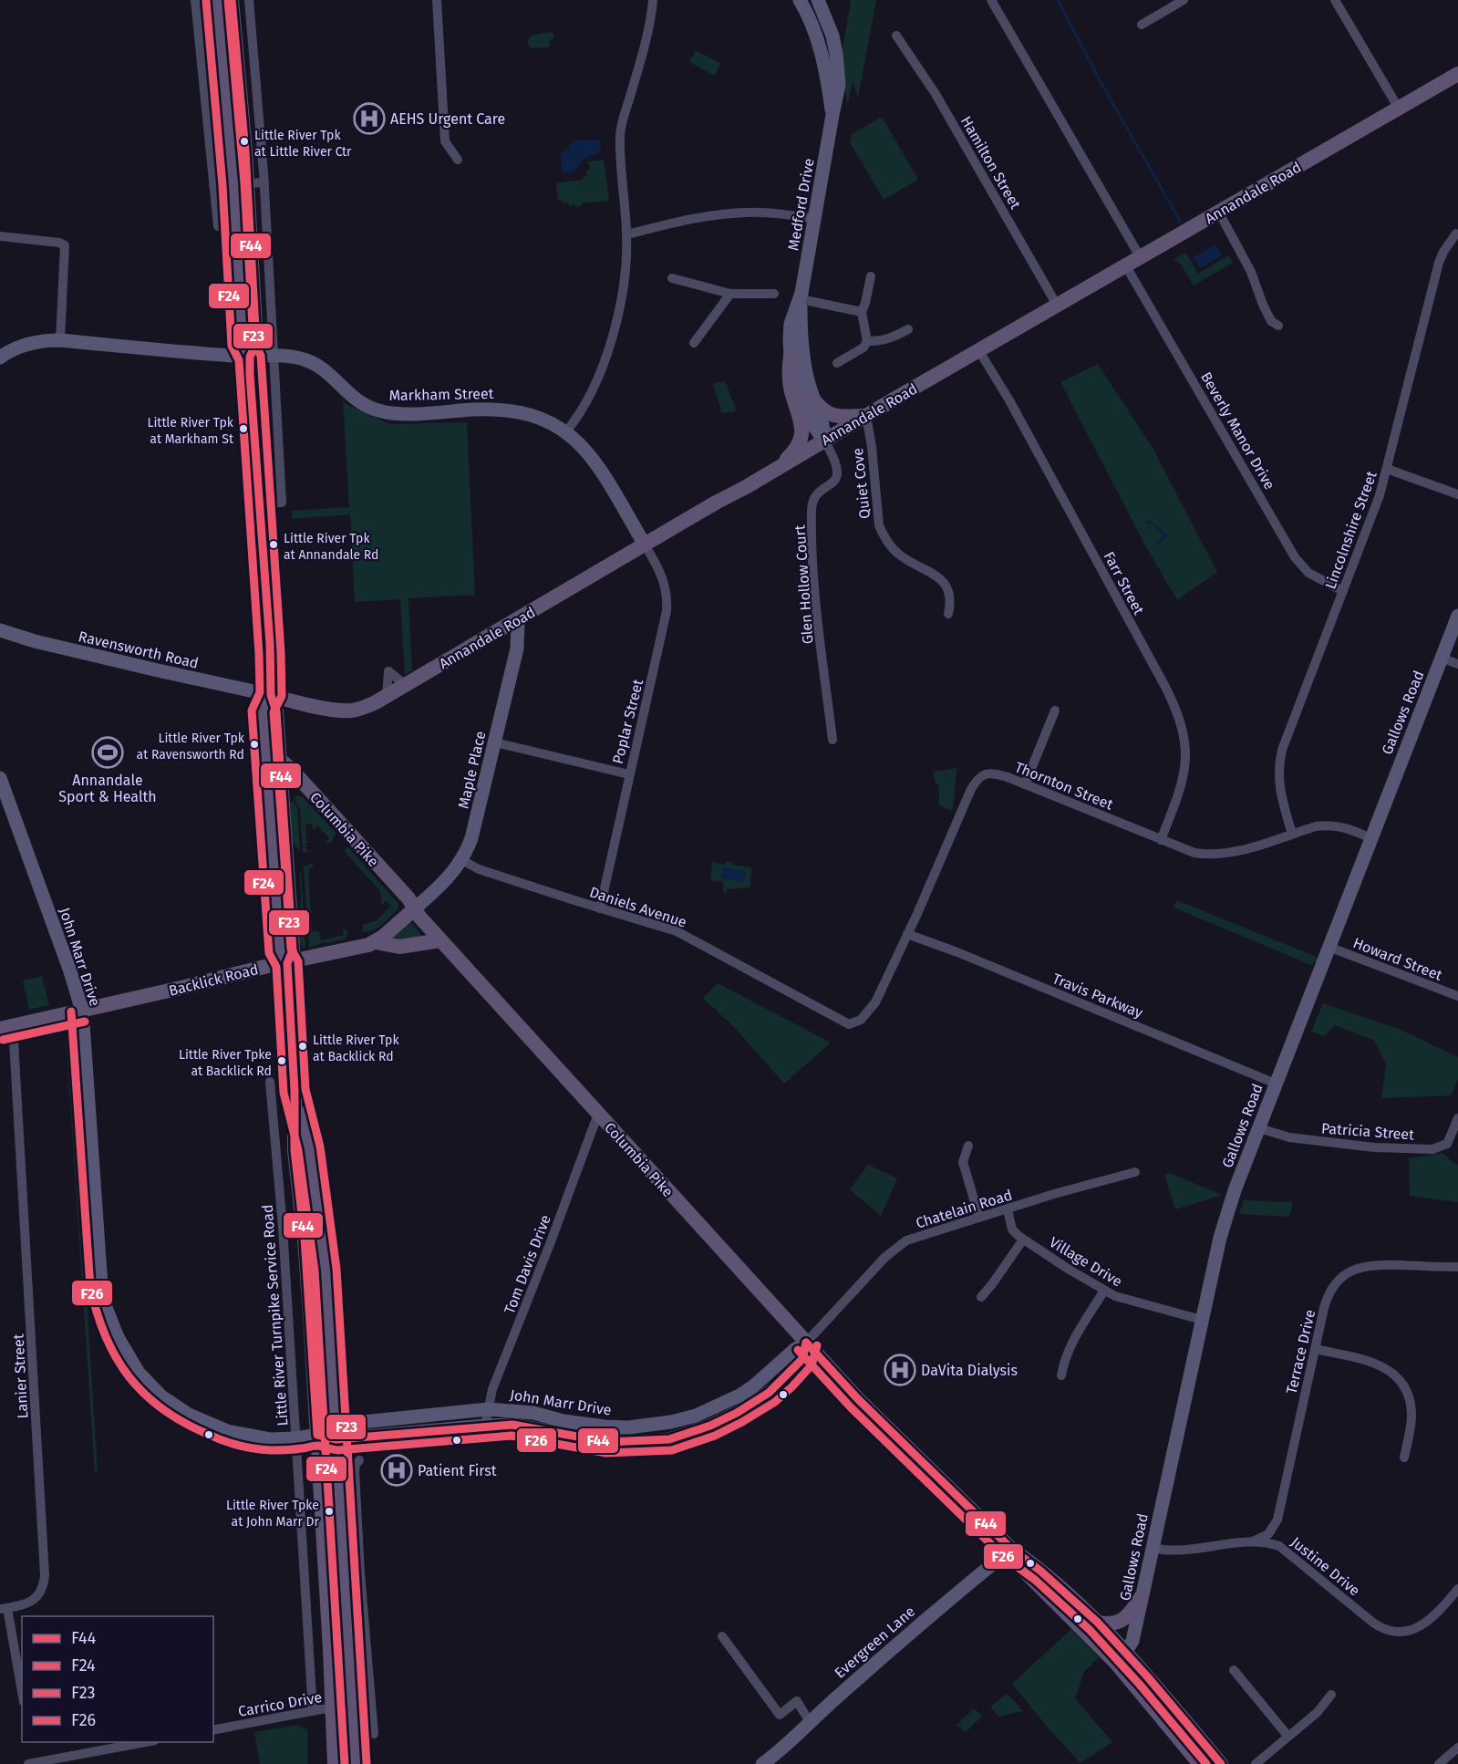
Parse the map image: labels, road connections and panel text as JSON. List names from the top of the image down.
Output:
{
  "streets": {
    "main road": ["Annandale Road", "Columbia Pike", "Backlick Road"],
    "street": [
      "Hamilton Street",
      "Medford Drive",
      "Markham Street",
      "Beverly Manor Drive",
      "Quiet Cove",
      "Lincolnshire Street",
      "Farr Street",
      "Glen Hollow Court",
      "Ravensworth Road",
      "Gallows Road",
      "Poplar Street",
      "Maple Place",
      "Thornton Street",
      "Daniels Avenue",
      "John Marr Drive",
      "Howard Street",
      "Travis Parkway",
      "Patricia Street",
      "Chatelain Road",
      "Village Drive",
      "Tom Davis Drive",
      "Little River Turnpike Service Road",
      "Terrace Drive",
      "Lanier Street",
      "Justine Drive",
      "Evergreen Lane",
      "Carrico Drive"
    ]
  },
  "crossings": [
    ["Hamilton Street", "Annandale Road"],
    ["Annandale Road", "Medford Drive"],
    ["Annandale Road", "Markham Street"],
    ["Annandale Road", "Beverly Manor Drive"],
    ["Annandale Road", "Quiet Cove"],
    ["Annandale Road", "Farr Street"],
    ["Annandale Road", "Glen Hollow Court"],
    ["Annandale Road", "Ravensworth Road"],
    ["Annandale Road", "Poplar Street"],
    ["Annandale Road", "Maple Place"],
    ["Medford Drive", "Glen Hollow Court"],
    ["Markham Street", "Poplar Street"],
    ["Beverly Manor Drive", "Lincolnshire Street"],
    ["Lincolnshire Street", "Thornton Street"],
    ["Farr Street", "Thornton Street"],
    ["Gallows Road", "Thornton Street"],
    ["Gallows Road", "Columbia Pike"],
    ["Gallows Road", "Howard Street"],
    ["Gallows Road", "Travis Parkway"],
    ["Gallows Road", "Patricia Street"],
    ["Gallows Road", "Village Drive"],
    ["Gallows Road", "Justine Drive"],
    ["Poplar Street", "Daniels Avenue"],
    ["Maple Place", "Columbia Pike"],
    ["Maple Place", "Daniels Avenue"],
    ["Maple Place", "Backlick Road"],
    ["Thornton Street", "Daniels Avenue"],
    ["Thornton Street", "Travis Parkway"],
    ["Columbia Pike", "John Marr Drive"],
    ["Columbia Pike", "Backlick Road"],
    ["Columbia Pike", "Chatelain Road"],
    ["Columbia Pike", "Tom Davis Drive"],
    ["Columbia Pike", "Evergreen Lane"],
    ["John Marr Drive", "Backlick Road"],
    ["John Marr Drive", "Chatelain Road"],
    ["John Marr Drive", "Tom Davis Drive"],
    ["John Marr Drive", "Little River Turnpike Service Road"],
    ["Backlick Road", "Lanier Street"],
    ["Chatelain Road", "Village Drive"],
    ["Little River Turnpike Service Road", "Carrico Drive"]
  ],
  "places": {
    "hospital": ["AEHS Urgent Care", "DaVita Dialysis", "Patient First"],
    "other": [
      "Little River Tpk at Little River Ctr",
      "Little River Tpk at Markham St",
      "Little River Tpk at Annandale Rd",
      "Little River Tpk at Ravensworth Rd",
      "Little River Tpk at Backlick Rd",
      "Little River Tpke at Backlick Rd",
      "Little River Tpke at John Marr Dr"
    ],
    "sports": ["Annandale Sport & Health"]
  },
  "lines": [
    "transit line F44",
    "transit line F23",
    "transit line F24",
    "transit line F26"
  ],
  "legend": [
    "F44",
    "F24",
    "F23",
    "F26"
  ]
}
